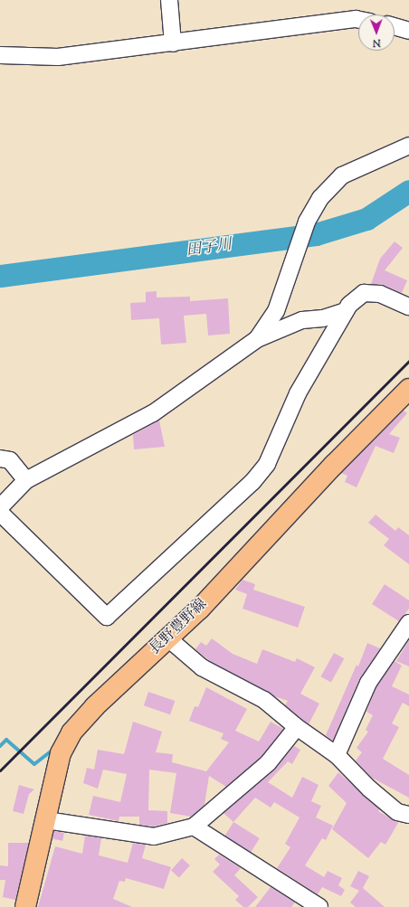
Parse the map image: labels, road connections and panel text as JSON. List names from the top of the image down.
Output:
{
  "streets": {
    "main road": ["長野豊野線"]
  },
  "water": ["田子川"],
  "north": "bottom"
}
